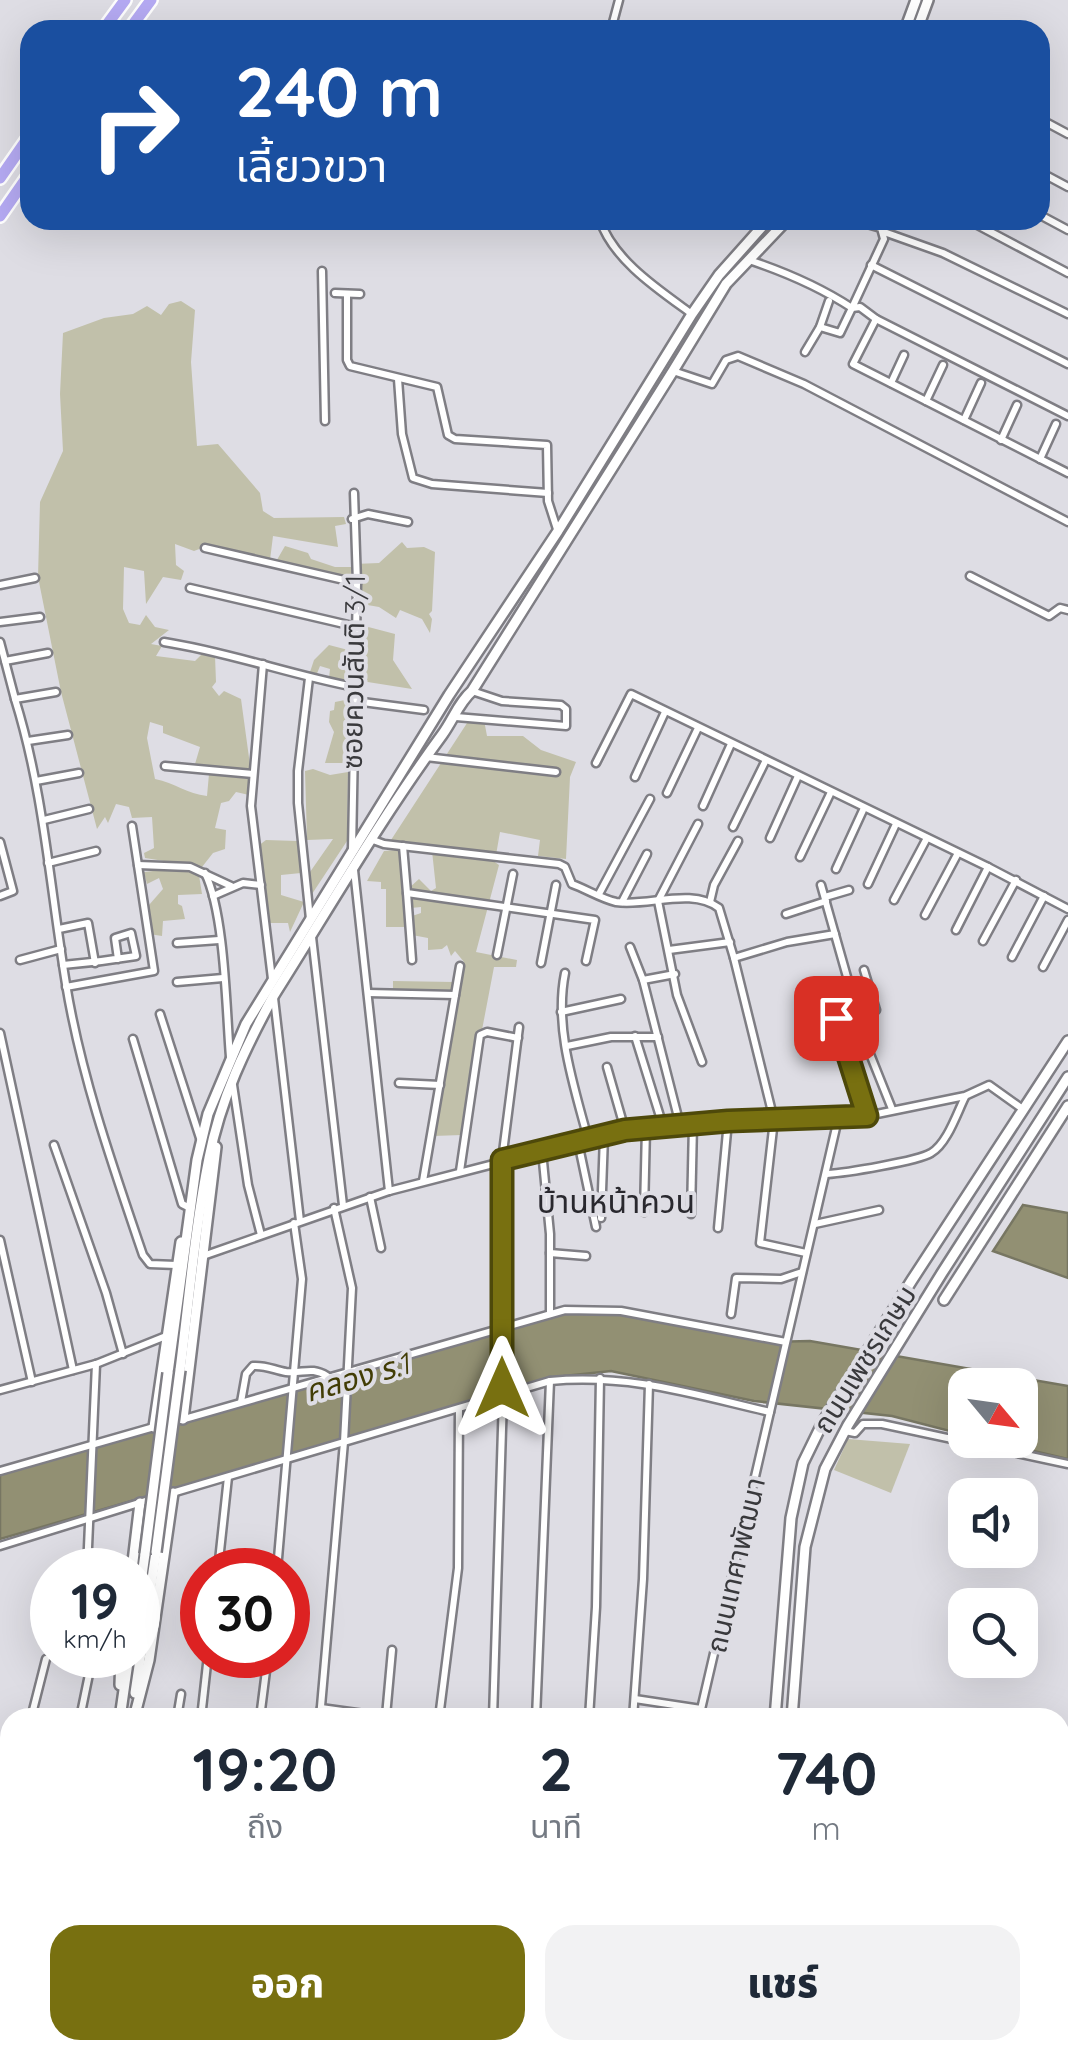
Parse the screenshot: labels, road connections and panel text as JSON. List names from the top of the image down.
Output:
{
  "streets": {
    "main road": ["ถนนเพชรเกษม"],
    "street": ["ซอยควนสันติ 3/1", "ถนนเทศาพัฒนา"]
  },
  "districts": ["บ้านหน้าควน"],
  "water": ["คลอง ร.1"],
  "north": "bottom right",
  "page": {
    "turn": ["240 m", "เลี้ยวขวา"],
    "speed": "19 km/h",
    "limit": "30",
    "eta": [
      "19:20",
      "ถึง",
      "2",
      "นาที",
      "740",
      "m"
    ],
    "buttons": ["ออก", "แชร์"]
  }
}
